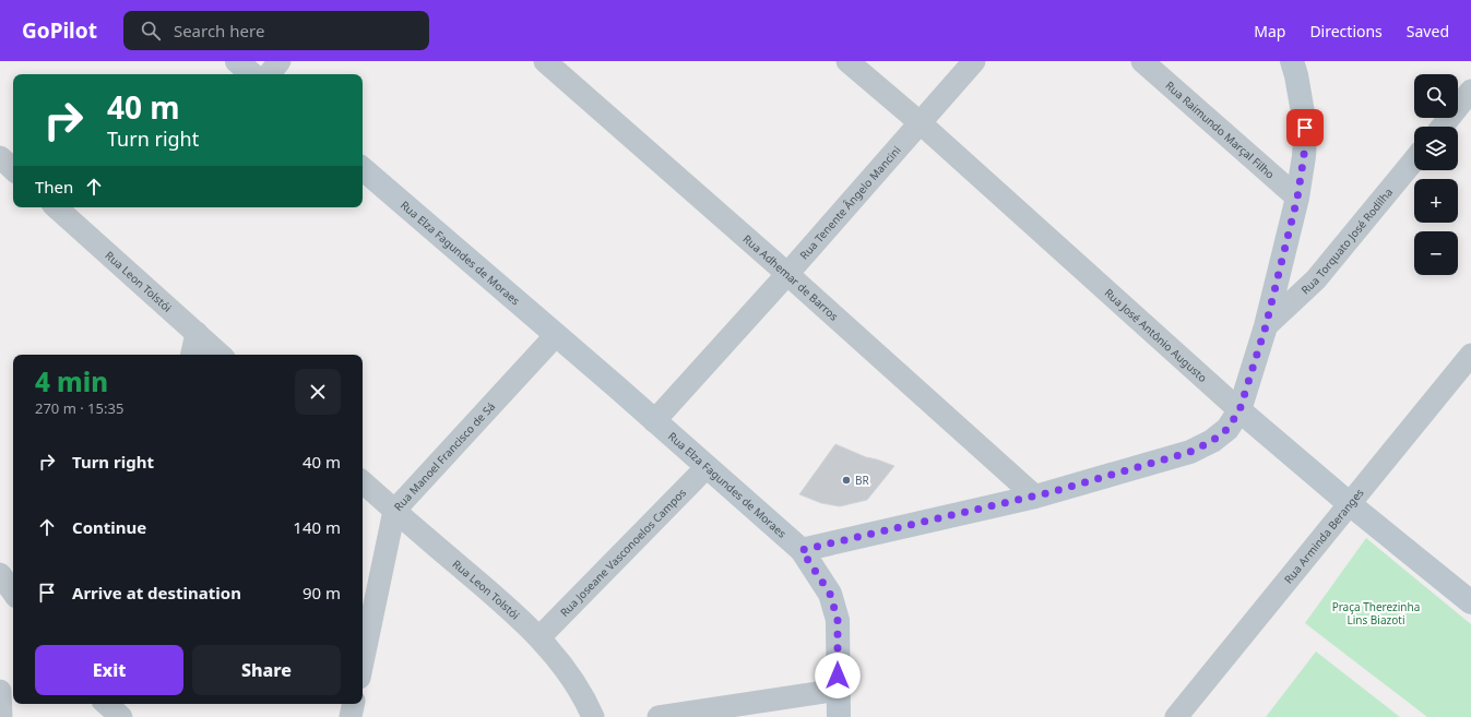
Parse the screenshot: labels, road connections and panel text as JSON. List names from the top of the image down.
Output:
{
  "streets": {
    "street": [
      "Rua Raimundo Marçal Filho",
      "Rua Tenente Ângelo Mancini",
      "Rua Torquato José Rodilha",
      "Rua Elza Fagundes de Moraes",
      "Rua Adhemar de Barros",
      "Rua Leon Tolstói",
      "Rua José Antônio Augusto",
      "Rua Manoel Francisco de Sá",
      "Rua Arminda Beranges",
      "Rua Joseane Vasconoelos Campos"
    ]
  },
  "crossings": [
    ["Rua Tenente Ângelo Mancini", "Rua Elza Fagundes de Moraes"],
    ["Rua Tenente Ângelo Mancini", "Rua Adhemar de Barros"],
    ["Rua Tenente Ângelo Mancini", "Rua José Antônio Augusto"],
    ["Rua Elza Fagundes de Moraes", "Rua Manoel Francisco de Sá"],
    ["Rua Elza Fagundes de Moraes", "Rua Joseane Vasconoelos Campos"],
    ["Rua Leon Tolstói", "Rua Manoel Francisco de Sá"],
    ["Rua Leon Tolstói", "Rua Joseane Vasconoelos Campos"],
    ["Rua José Antônio Augusto", "Rua Arminda Beranges"]
  ],
  "parks": ["Praça Therezinha Lins Biazoti"],
  "places": ["BR"],
  "page": {
    "header": "GoPilot",
    "search": "Search here",
    "nav": ["Map", "Directions", "Saved"],
    "map_buttons": ["+", "−"],
    "turn": ["40 m", "Turn right"],
    "then": "Then",
    "heading": ["4 min", "270 m · 15:35"],
    "list": [
      {
        "name": "Turn right",
        "value": "40 m"
      },
      {
        "name": "Continue",
        "value": "140 m"
      },
      {
        "name": "Arrive at destination",
        "value": "90 m"
      }
    ],
    "buttons": ["Exit", "Share"]
  }
}
